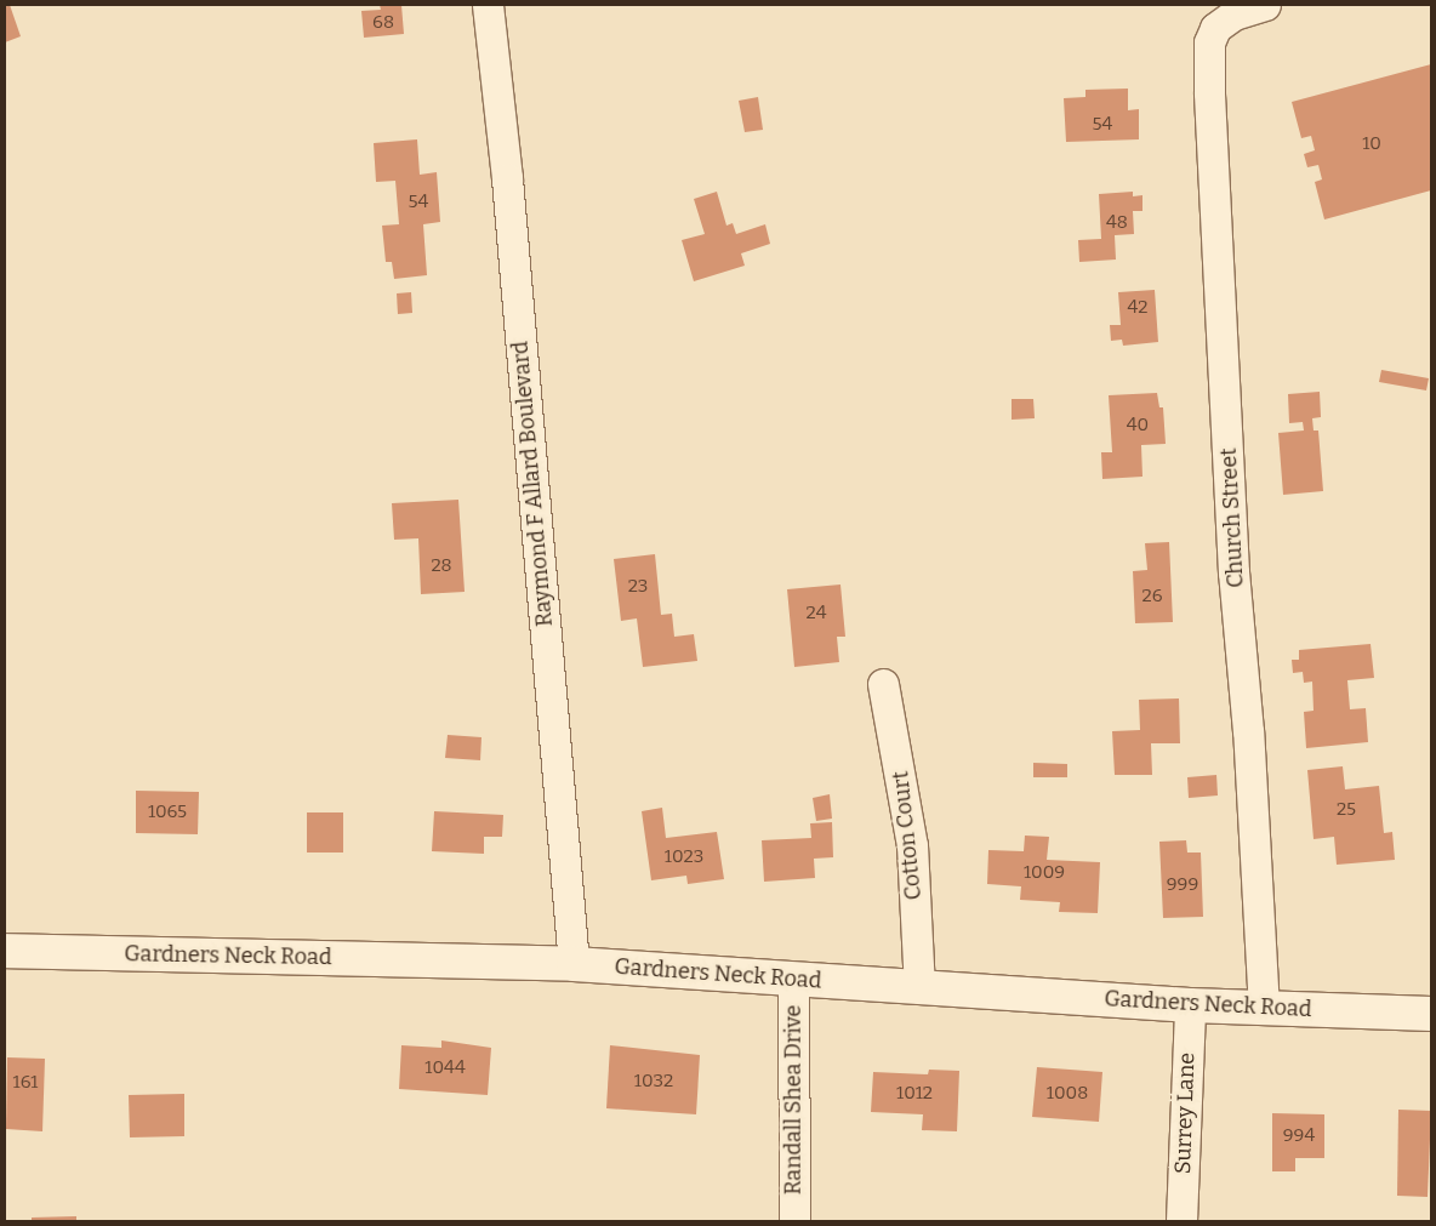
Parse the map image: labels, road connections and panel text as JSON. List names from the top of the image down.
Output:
{
  "streets": {
    "street": [
      "Raymond F Allard Boulevard",
      "Church Street",
      "Cotton Court",
      "Gardners Neck Road",
      "Randall Shea Drive",
      "Surrey Lane"
    ]
  },
  "crossings": [
    ["Raymond F Allard Boulevard", "Gardners Neck Road"],
    ["Church Street", "Gardners Neck Road"],
    ["Cotton Court", "Gardners Neck Road"],
    ["Gardners Neck Road", "Randall Shea Drive"],
    ["Gardners Neck Road", "Surrey Lane"]
  ],
  "house_numbers": [
    "68",
    "54",
    "10",
    "54",
    "48",
    "42",
    "40",
    "28",
    "23",
    "26",
    "24",
    "25",
    "1065",
    "1023",
    "1009",
    "999",
    "1044",
    "1032",
    "161",
    "1012",
    "1008",
    "994"
  ]
}
